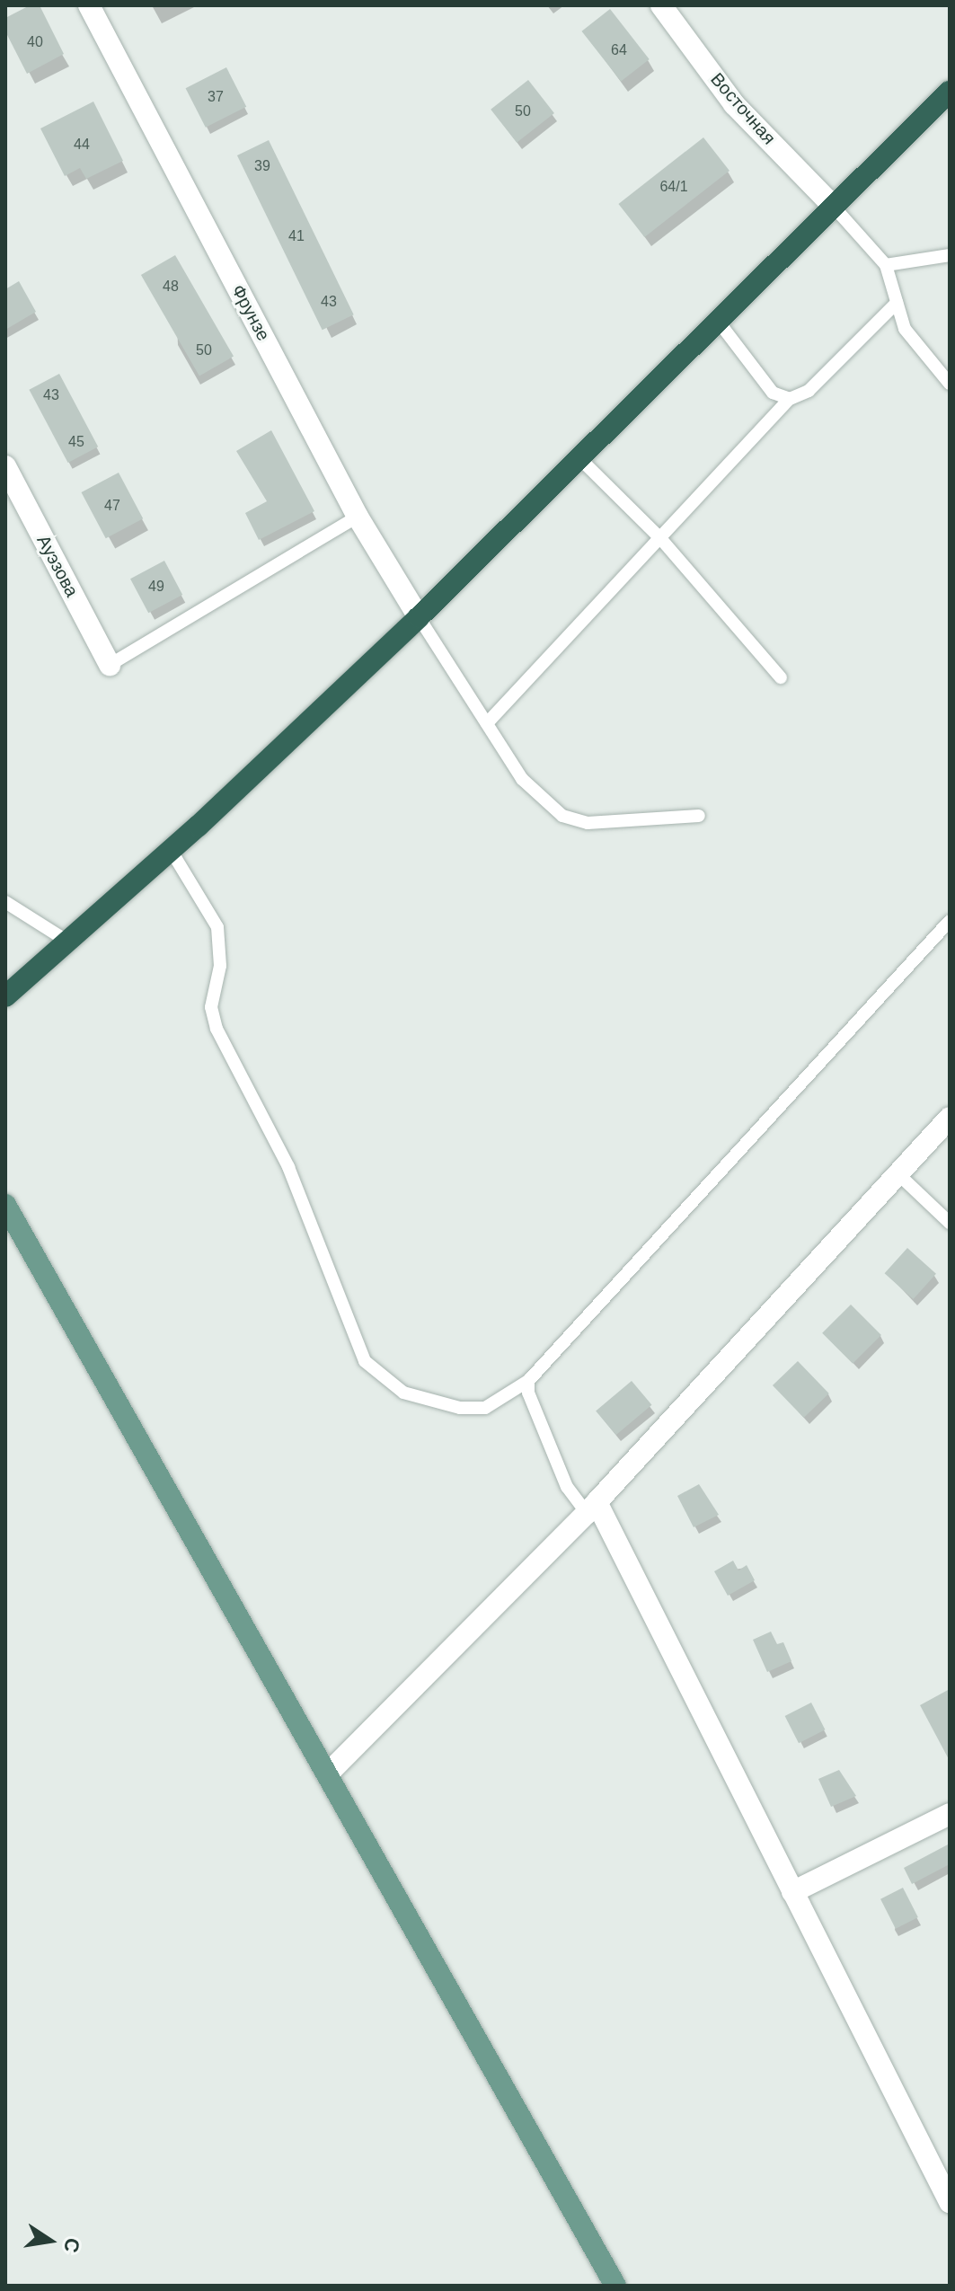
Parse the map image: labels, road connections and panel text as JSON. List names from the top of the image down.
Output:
{
  "streets": {
    "street": ["Восточная", "Фрунзе", "Ауэзова"]
  },
  "house_numbers": [
    "40",
    "64",
    "37",
    "50",
    "44",
    "39",
    "64/1",
    "41",
    "48",
    "43",
    "50",
    "43",
    "45",
    "47",
    "49"
  ],
  "north": "right"
}
